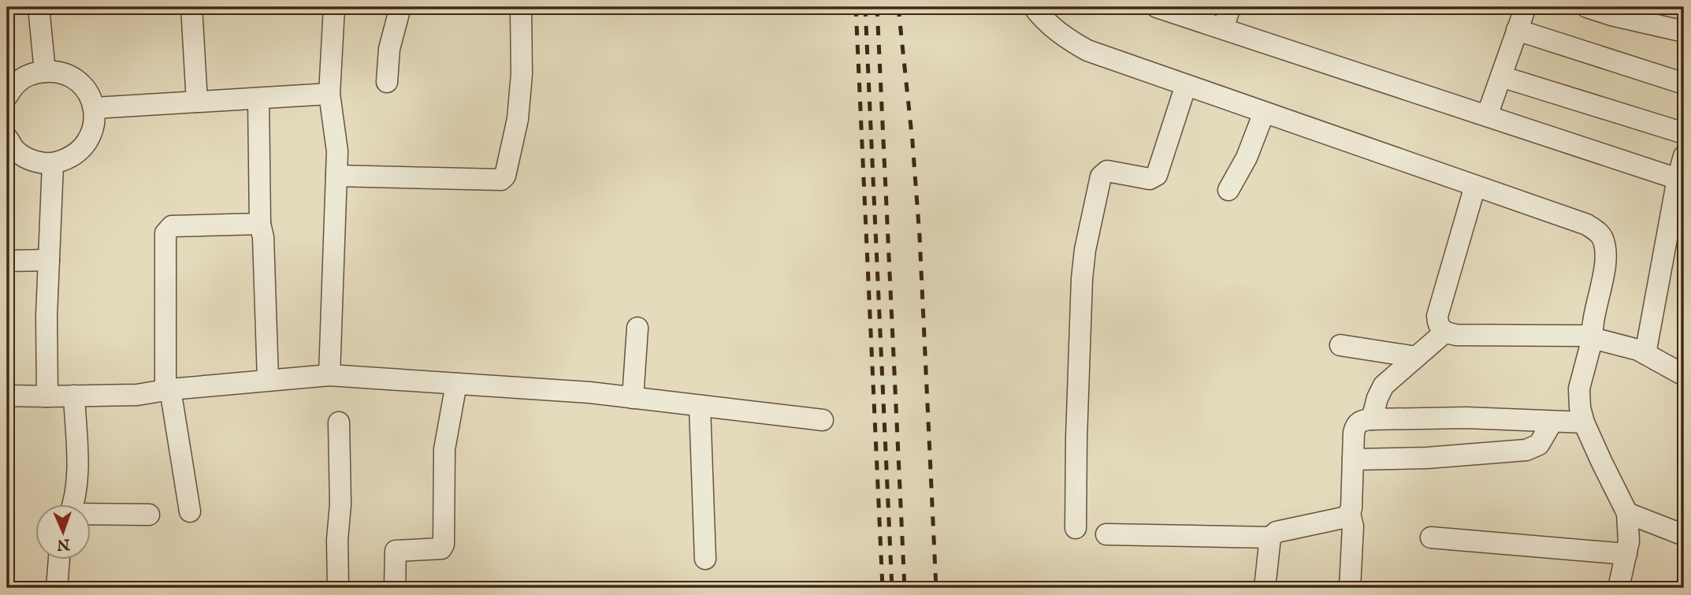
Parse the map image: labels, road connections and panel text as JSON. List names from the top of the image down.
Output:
{
  "north": "bottom"
}
